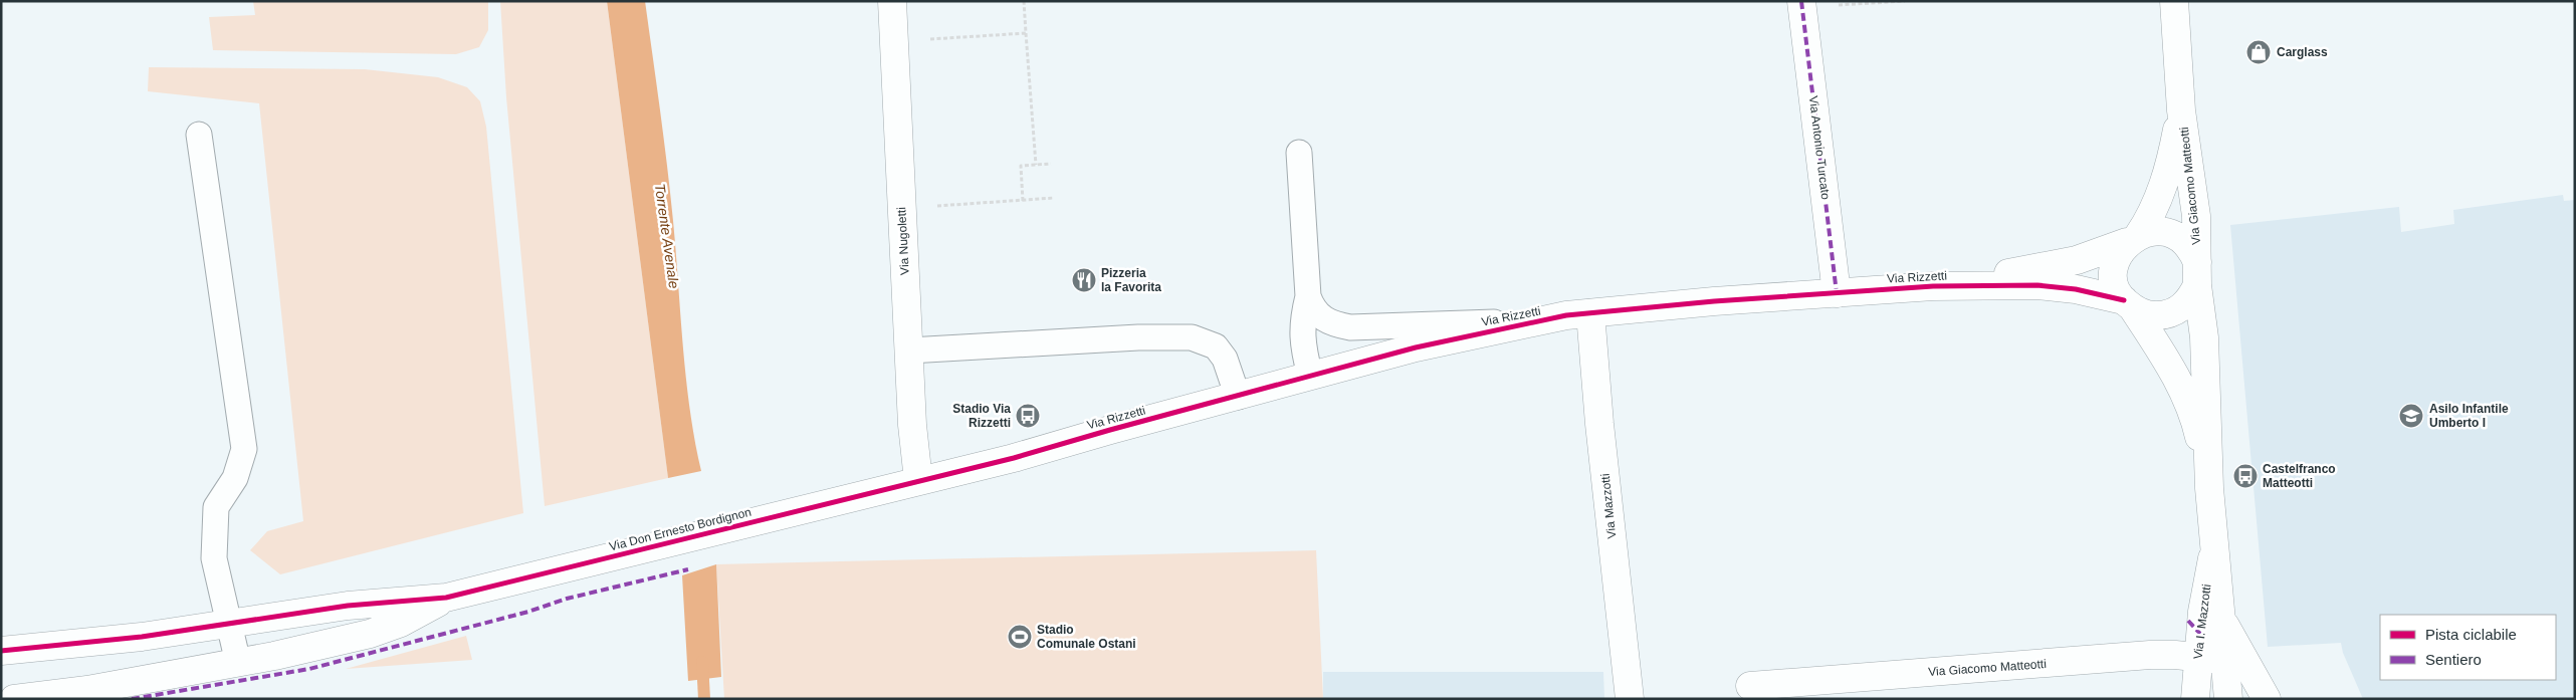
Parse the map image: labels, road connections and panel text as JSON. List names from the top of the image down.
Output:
{
  "streets": {
    "street": [
      "Via Antonio Turcato",
      "Via Giacomo Matteotti",
      "Via Nugoletti",
      "Via Rizzetti",
      "Via Mazzotti",
      "Via Don Ernesto Bordignon",
      "Via I. Mazzotti"
    ]
  },
  "crossings": [
    ["Via Antonio Turcato", "Via Rizzetti"],
    ["Via Giacomo Matteotti", "Via Rizzetti"],
    ["Via Giacomo Matteotti", "Via I. Mazzotti"],
    ["Via Nugoletti", "Via Rizzetti"],
    ["Via Nugoletti", "Via Don Ernesto Bordignon"],
    ["Via Rizzetti", "Via Mazzotti"],
    ["Via Rizzetti", "Via Don Ernesto Bordignon"]
  ],
  "water": ["Torrente Avenale"],
  "places": {
    "shop": ["Carglass"],
    "restaurant": ["Pizzeria la Favorita"],
    "bus stop": ["Stadio Via Rizzetti", "Castelfranco Matteotti"],
    "school or university": ["Asilo Infantile Umberto I"],
    "sports": ["Stadio Comunale Ostani"]
  },
  "legend": ["Pista ciclabile", "Sentiero"]
}
